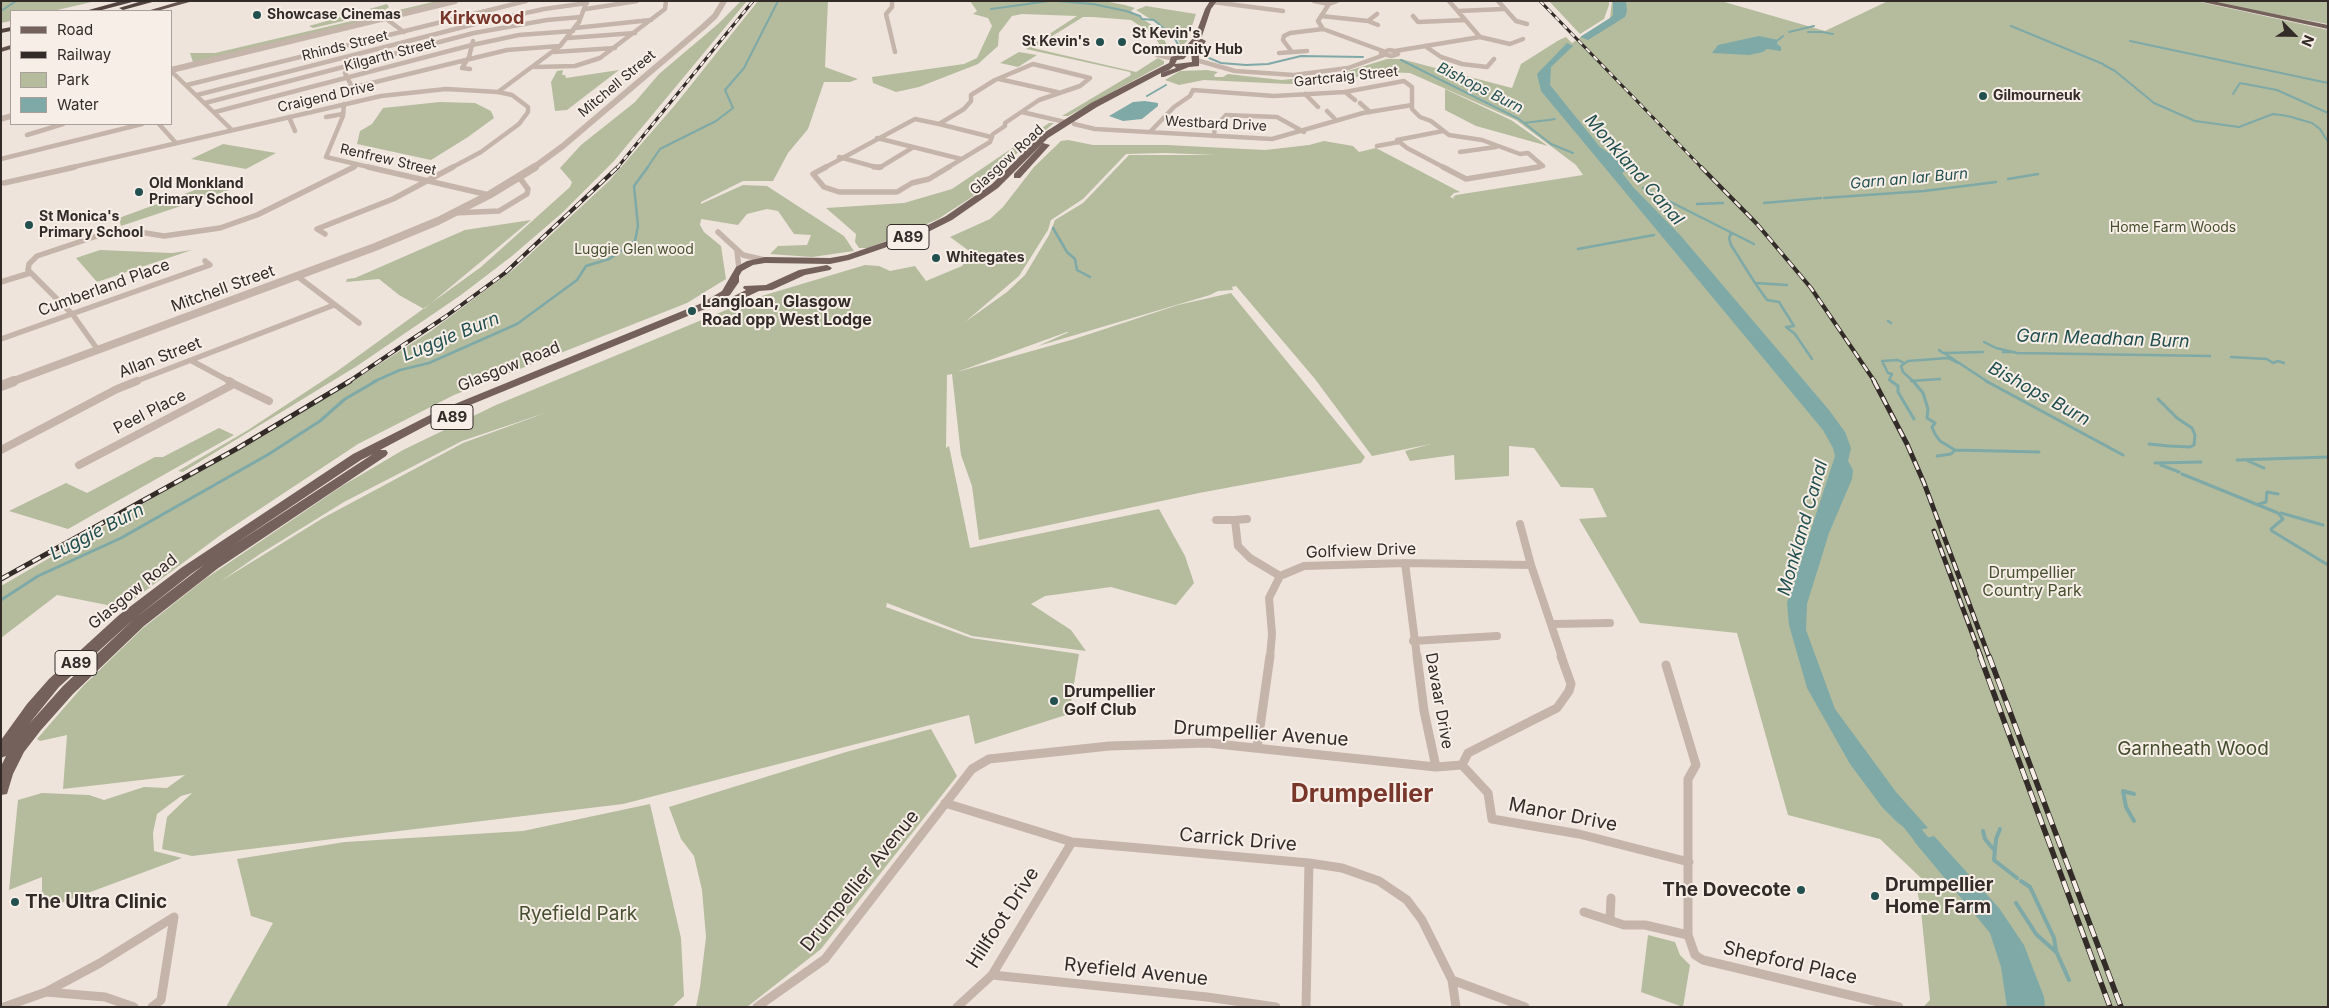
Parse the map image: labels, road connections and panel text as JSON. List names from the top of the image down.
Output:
{
  "streets": {
    "main road": ["Glasgow Road", "A89"],
    "street": [
      "Rhinds Street",
      "Kilgarth Street",
      "Gartcraig Street",
      "Mitchell Street",
      "Craigend Drive",
      "Westbard Drive",
      "Renfrew Street",
      "Cumberland Place",
      "Allan Street",
      "Peel Place",
      "Golfview Drive",
      "Davaar Drive",
      "Drumpellier Avenue",
      "Manor Drive",
      "Carrick Drive",
      "Hillfoot Drive",
      "Shepford Place",
      "Ryefield Avenue"
    ]
  },
  "crossings": [
    ["Gartcraig Street", "Westbard Drive"],
    ["Mitchell Street", "Renfrew Street"],
    ["Craigend Drive", "Renfrew Street"],
    ["Westbard Drive", "Glasgow Road"],
    ["Glasgow Road", "A89"],
    ["Golfview Drive", "Davaar Drive"],
    ["Davaar Drive", "Drumpellier Avenue"],
    ["Drumpellier Avenue", "Manor Drive"],
    ["Drumpellier Avenue", "Carrick Drive"],
    ["Manor Drive", "Shepford Place"],
    ["Carrick Drive", "Hillfoot Drive"],
    ["Hillfoot Drive", "Ryefield Avenue"]
  ],
  "districts": ["Kirkwood", "Drumpellier"],
  "water": [
    "Bishops Burn",
    "Monkland Canal",
    "Garn an Iar Burn",
    "Luggie Burn",
    "Garn Meadhan Burn"
  ],
  "parks": [
    "Home Farm Woods",
    "Luggie Glen wood",
    "Drumpellier Country Park",
    "Garnheath Wood",
    "Ryefield Park"
  ],
  "places": [
    "Showcase Cinemas",
    "St Kevin's",
    "St Kevin's Community Hub",
    "Gilmourneuk",
    "Old Monkland Primary School",
    "St Monica's Primary School",
    "Whitegates",
    "Langloan, Glasgow Road opp West Lodge",
    "Drumpellier Golf Club",
    "The Dovecote",
    "Drumpellier Home Farm",
    "The Ultra Clinic"
  ],
  "legend": [
    "Road",
    "Railway",
    "Park",
    "Water"
  ],
  "north": "bottom right"
}
